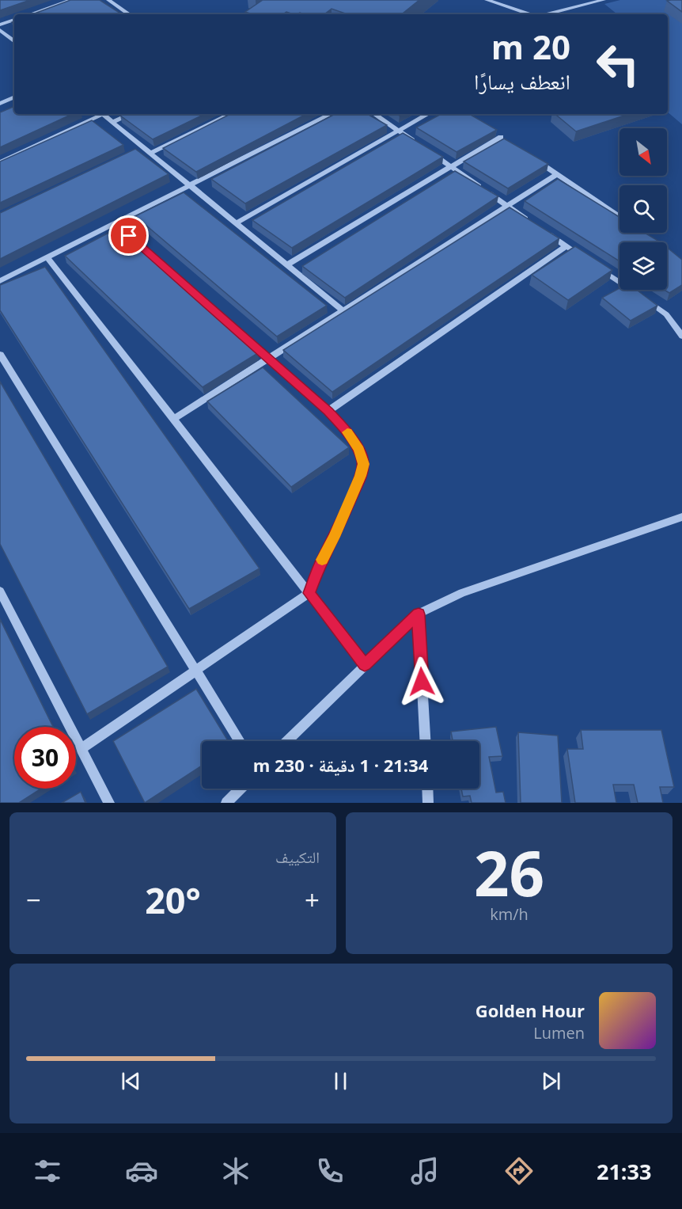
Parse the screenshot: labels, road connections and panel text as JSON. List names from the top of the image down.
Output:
{
  "north": "bottom right",
  "page": {
    "turn": ["20 m", "انعطف يسارًا"],
    "limit": "30",
    "trip": "21:34 · 1 دقيقة · 230 m",
    "tile": [
      ["26", "km/h"],
      "التكييف"
    ],
    "heat": ["−", "20°", "+"],
    "song": ["Golden Hour", "Lumen"],
    "tabs": "21:33"
  }
}
